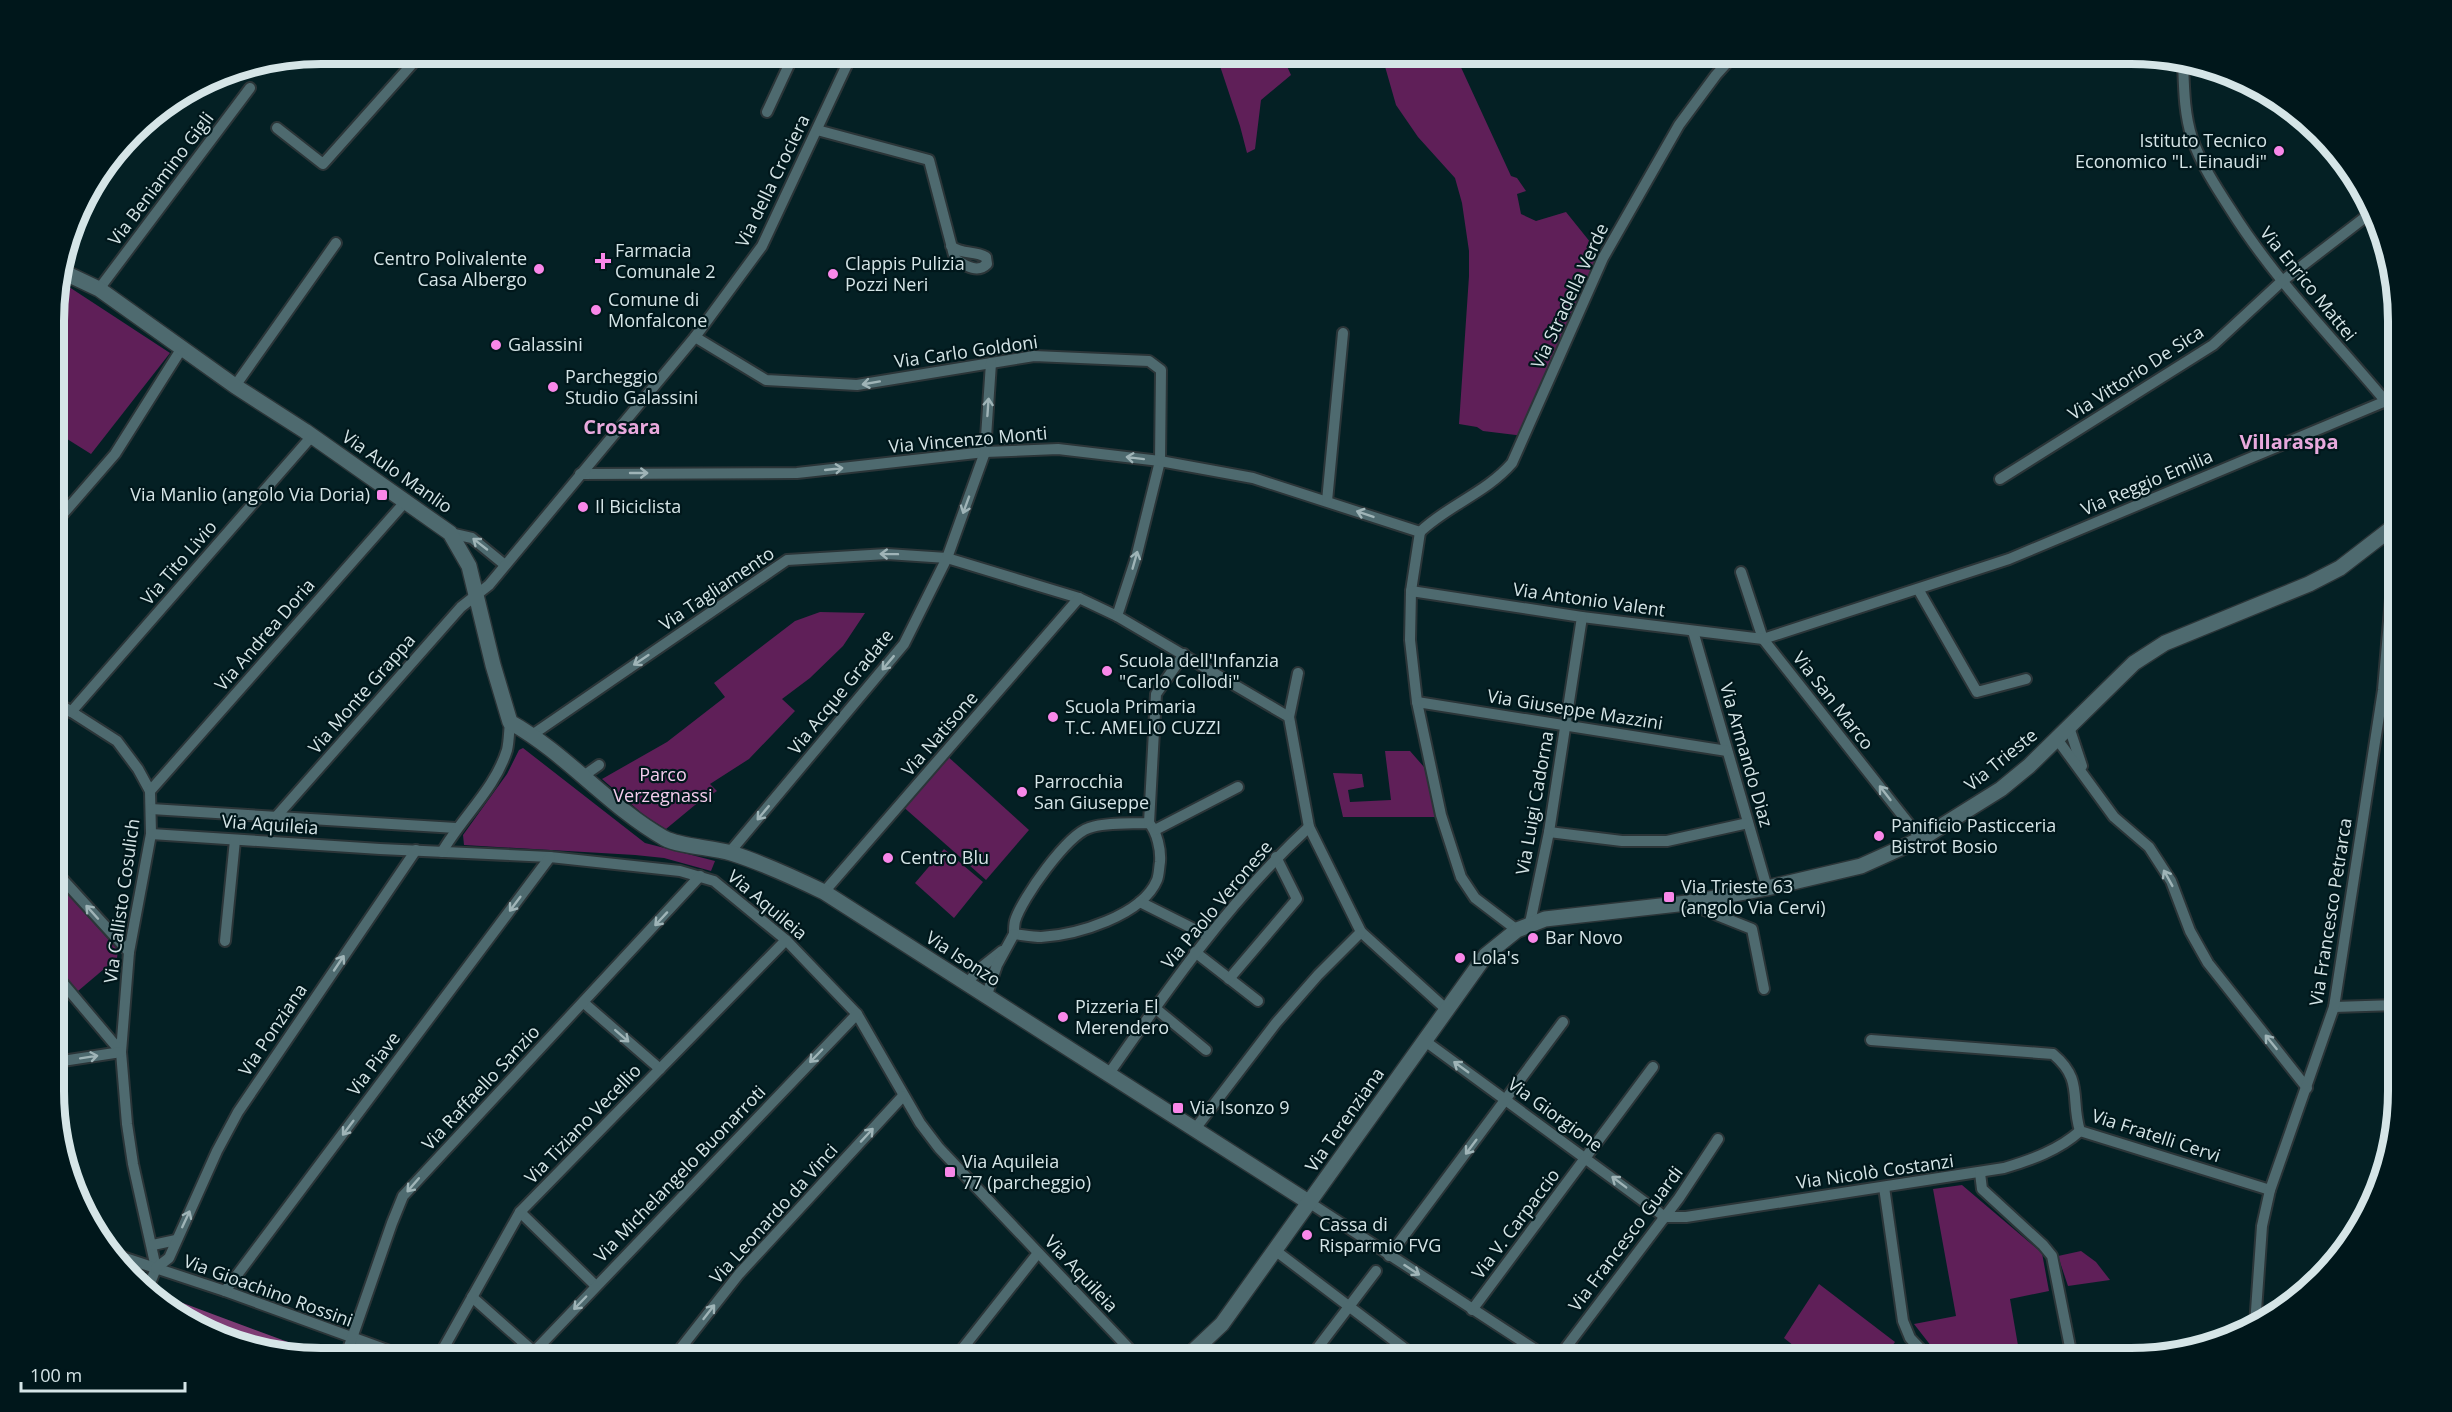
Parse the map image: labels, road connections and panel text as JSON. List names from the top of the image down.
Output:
{
  "streets": {
    "street": [
      "Via Beniamino Gigli",
      "Via della Crociera",
      "Via Enrico Mattei",
      "Via Stradella Verde",
      "Via Carlo Goldoni",
      "Via Vittorio De Sica",
      "Via Vincenzo Monti",
      "Via Aulo Manlio",
      "Via Reggio Emilia",
      "Via Tito Livio",
      "Via Tagliamento",
      "Via Antonio Valent",
      "Via Andrea Doria",
      "Via Acque Gradate",
      "Via Monte Grappa",
      "Via San Marco",
      "Via Giuseppe Mazzini",
      "Via Natisone",
      "Via Armando Diaz",
      "Via Trieste",
      "Via Luigi Cadorna",
      "Via Aquileia",
      "Via Callisto Cosulich",
      "Via Paolo Veronese",
      "Via Francesco Petrarca",
      "Via Isonzo",
      "Via Ponziana",
      "Via Piave",
      "Via Raffaello Sanzio",
      "Via Giorgione",
      "Via Terenziana",
      "Via Tiziano Vecellio",
      "Via Fratelli Cervi",
      "Via Nicolò Costanzi",
      "Via Michelangelo Buonarroti",
      "Via Leonardo da Vinci",
      "Via V. Carpaccio",
      "Via Francesco Guardi",
      "Via Gioachino Rossini"
    ]
  },
  "crossings": [
    ["Via Beniamino Gigli", "Via Aulo Manlio"],
    ["Via della Crociera", "Via Carlo Goldoni"],
    ["Via della Crociera", "Via Vincenzo Monti"],
    ["Via della Crociera", "Via Aulo Manlio"],
    ["Via della Crociera", "Via Monte Grappa"],
    ["Via Enrico Mattei", "Via Vittorio De Sica"],
    ["Via Enrico Mattei", "Via Reggio Emilia"],
    ["Via Stradella Verde", "Via Vincenzo Monti"],
    ["Via Carlo Goldoni", "Via Vincenzo Monti"],
    ["Via Carlo Goldoni", "Via Acque Gradate"],
    ["Via Vincenzo Monti", "Via Acque Gradate"],
    ["Via Aulo Manlio", "Via Tito Livio"],
    ["Via Aulo Manlio", "Via Andrea Doria"],
    ["Via Aulo Manlio", "Via Monte Grappa"],
    ["Via Aulo Manlio", "Via Aquileia"],
    ["Via Aulo Manlio", "Via Isonzo"],
    ["Via Reggio Emilia", "Via Antonio Valent"],
    ["Via Reggio Emilia", "Via San Marco"],
    ["Via Tito Livio", "Via Callisto Cosulich"],
    ["Via Tagliamento", "Via Acque Gradate"],
    ["Via Tagliamento", "Via Natisone"],
    ["Via Tagliamento", "Via Isonzo"],
    ["Via Antonio Valent", "Via San Marco"],
    ["Via Antonio Valent", "Via Armando Diaz"],
    ["Via Antonio Valent", "Via Luigi Cadorna"],
    ["Via Andrea Doria", "Via Callisto Cosulich"],
    ["Via Acque Gradate", "Via Isonzo"],
    ["Via Monte Grappa", "Via Aquileia"],
    ["Via San Marco", "Via Trieste"],
    ["Via Giuseppe Mazzini", "Via Armando Diaz"],
    ["Via Giuseppe Mazzini", "Via Luigi Cadorna"],
    ["Via Natisone", "Via Isonzo"],
    ["Via Armando Diaz", "Via Trieste"],
    ["Via Trieste", "Via Luigi Cadorna"],
    ["Via Trieste", "Via Terenziana"],
    ["Via Luigi Cadorna", "Via Terenziana"],
    ["Via Aquileia", "Via Callisto Cosulich"],
    ["Via Aquileia", "Via Ponziana"],
    ["Via Aquileia", "Via Piave"],
    ["Via Aquileia", "Via Raffaello Sanzio"],
    ["Via Aquileia", "Via Tiziano Vecellio"],
    ["Via Aquileia", "Via Michelangelo Buonarroti"],
    ["Via Aquileia", "Via Leonardo da Vinci"],
    ["Via Callisto Cosulich", "Via Ponziana"],
    ["Via Callisto Cosulich", "Via Gioachino Rossini"],
    ["Via Paolo Veronese", "Via Isonzo"],
    ["Via Francesco Petrarca", "Via Fratelli Cervi"],
    ["Via Isonzo", "Via Terenziana"],
    ["Via Ponziana", "Via Gioachino Rossini"],
    ["Via Piave", "Via Gioachino Rossini"],
    ["Via Raffaello Sanzio", "Via Gioachino Rossini"],
    ["Via Giorgione", "Via Terenziana"],
    ["Via Giorgione", "Via Nicolò Costanzi"],
    ["Via Giorgione", "Via V. Carpaccio"],
    ["Via Giorgione", "Via Francesco Guardi"],
    ["Via Fratelli Cervi", "Via Nicolò Costanzi"],
    ["Via Nicolò Costanzi", "Via Francesco Guardi"]
  ],
  "one_way": [
    "Via Carlo Goldoni",
    "Via Tagliamento",
    "Via San Marco",
    "Via Ponziana",
    "Via Piave",
    "Via Raffaello Sanzio",
    "Via Giorgione",
    "Via Michelangelo Buonarroti",
    "Via Leonardo da Vinci"
  ],
  "districts": ["Crosara", "Villaraspa"],
  "parks": ["Parco Verzegnassi"],
  "places": {
    "other": [
      "Istituto Tecnico Economico \"L. Einaudi\"",
      "Centro Polivalente Casa Albergo",
      "Clappis Pulizia Pozzi Neri",
      "Comune di Monfalcone",
      "Galassini",
      "Parcheggio Studio Galassini",
      "Il Biciclista",
      "Scuola dell'Infanzia \"Carlo Collodi\"",
      "Scuola Primaria T.C. AMELIO CUZZI",
      "Parrocchia San Giuseppe",
      "Panificio Pasticceria Bistrot Bosio",
      "Centro Blu",
      "Bar Novo",
      "Lola's",
      "Pizzeria El Merendero",
      "Cassa di Risparmio FVG"
    ],
    "health": ["Farmacia Comunale 2"],
    "transit": [
      "Via Manlio (angolo Via Doria)",
      "Via Trieste 63 (angolo Via Cervi)",
      "Via Isonzo 9",
      "Via Aquileia 77 (parcheggio)"
    ]
  },
  "scale_bar": "100 m"
}
